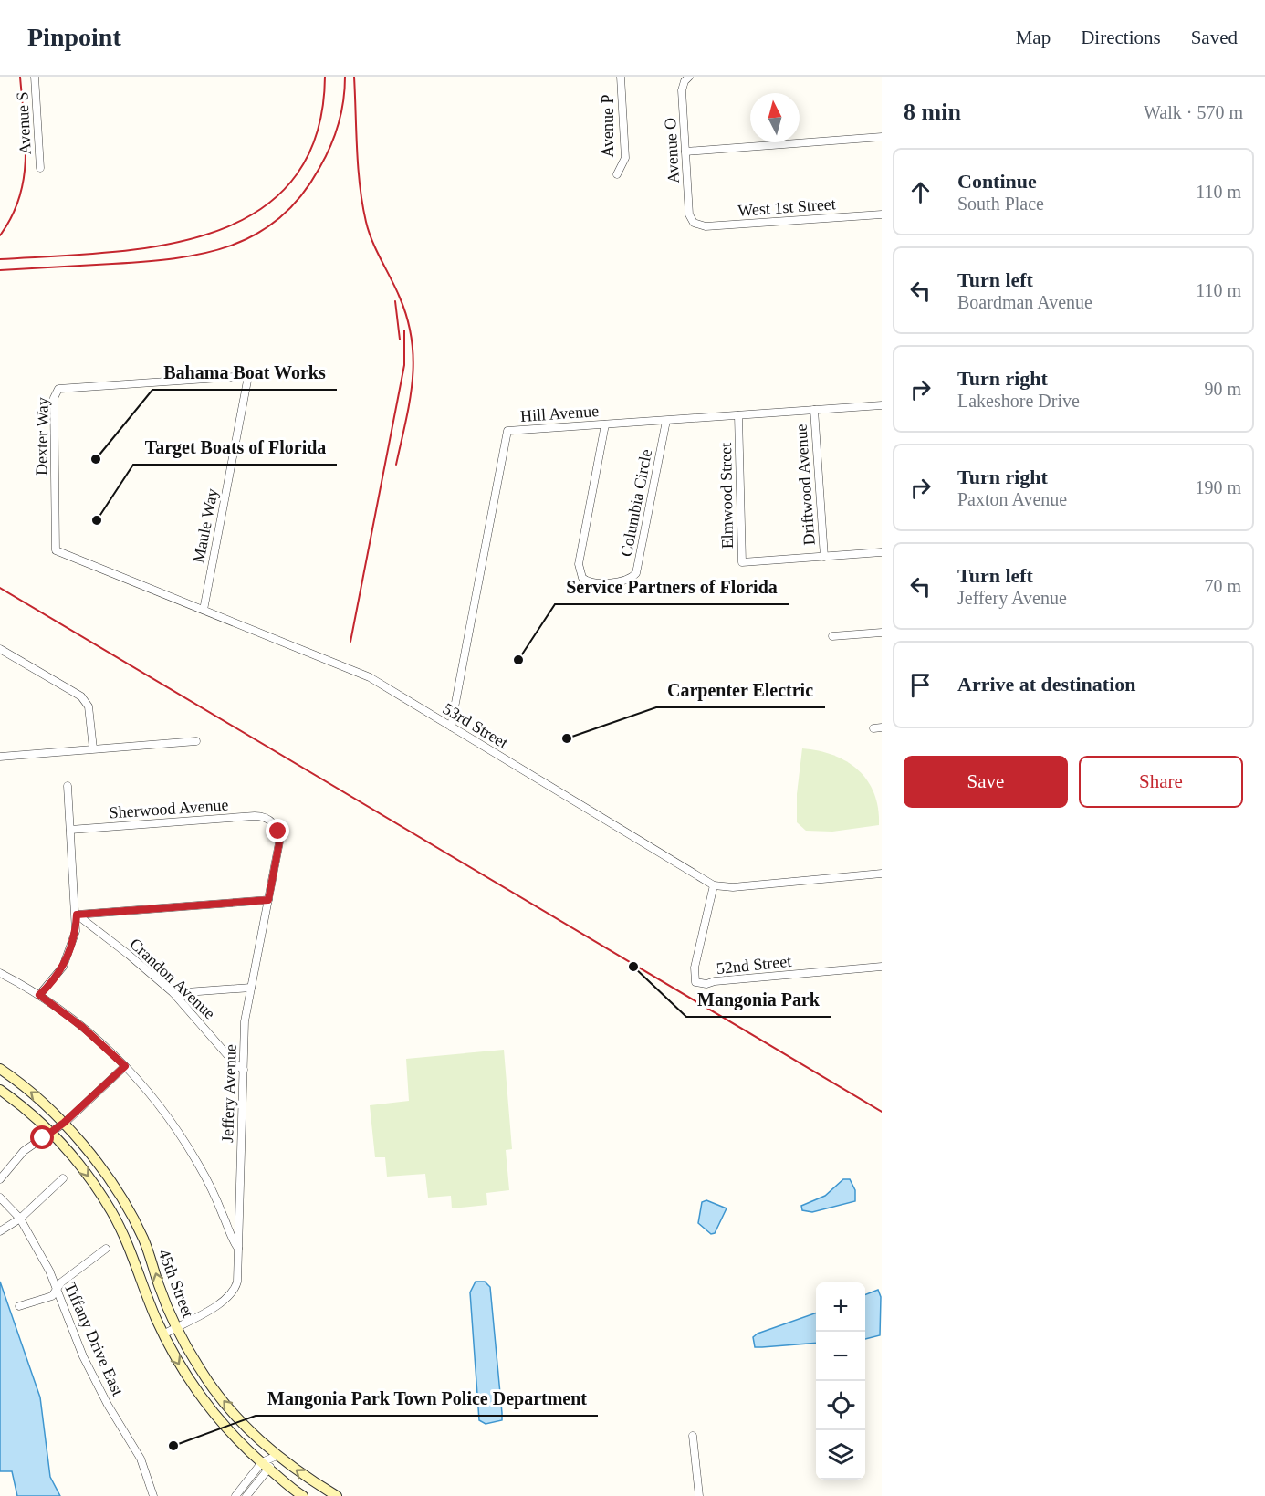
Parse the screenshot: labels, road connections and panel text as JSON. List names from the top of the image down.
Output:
{
  "streets": {
    "main road": ["45th Street"],
    "street": [
      "Avenue S",
      "Avenue P",
      "Avenue O",
      "West 1st Street",
      "Hill Avenue",
      "Dexter Way",
      "Driftwood Avenue",
      "Elmwood Street",
      "Columbia Circle",
      "Maule Way",
      "53rd Street",
      "Sherwood Avenue",
      "52nd Street",
      "Crandon Avenue",
      "Jeffery Avenue",
      "Tiffany Drive East"
    ]
  },
  "crossings": [
    ["Avenue O", "West 1st Street"],
    ["Hill Avenue", "Driftwood Avenue"],
    ["Hill Avenue", "Elmwood Street"],
    ["Hill Avenue", "Columbia Circle"],
    ["Hill Avenue", "53rd Street"],
    ["Dexter Way", "Maule Way"],
    ["Dexter Way", "53rd Street"],
    ["Driftwood Avenue", "Elmwood Street"],
    ["Maule Way", "53rd Street"],
    ["53rd Street", "52nd Street"],
    ["Sherwood Avenue", "Jeffery Avenue"],
    ["Crandon Avenue", "Jeffery Avenue"],
    ["Jeffery Avenue", "45th Street"]
  ],
  "places": [
    "Bahama Boat Works",
    "Target Boats of Florida",
    "Service Partners of Florida",
    "Carpenter Electric",
    "Mangonia Park",
    "Mangonia Park Town Police Department"
  ],
  "north": "top",
  "page": {
    "header": "Pinpoint",
    "nav": ["Map", "Directions", "Saved"],
    "heading": ["8 min", "Walk · 570 m"],
    "list": [
      ["Continue", "South Place", "110 m"],
      ["Turn left", "Boardman Avenue", "110 m"],
      ["Turn right", "Lakeshore Drive", "90 m"],
      ["Turn right", "Paxton Avenue", "190 m"],
      ["Turn left", "Jeffery Avenue", "70 m"],
      "Arrive at destination"
    ],
    "buttons": ["Save", "Share"],
    "map_buttons": ["+", "−"]
  }
}
